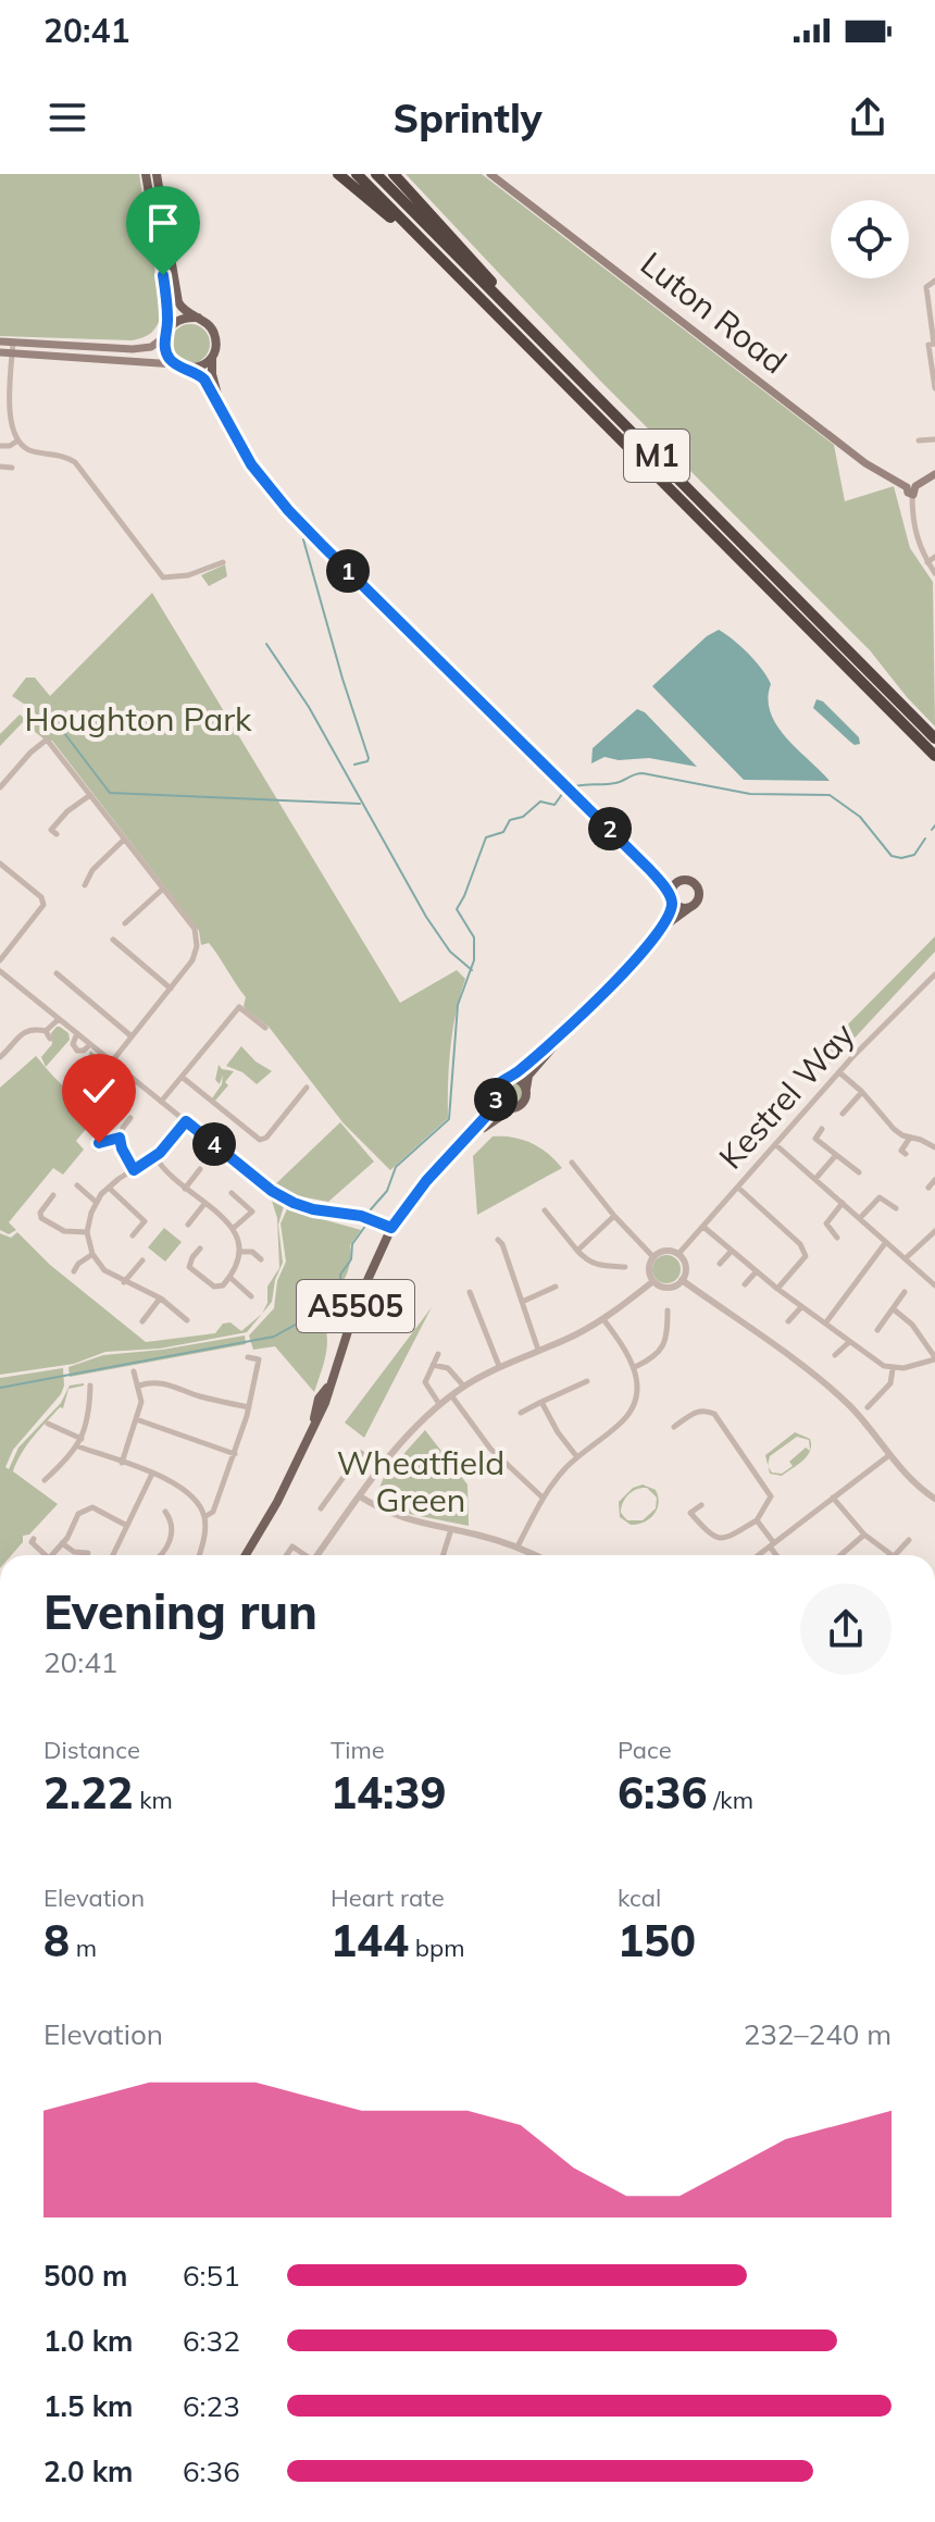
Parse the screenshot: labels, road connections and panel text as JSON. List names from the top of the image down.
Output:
{
  "streets": {
    "highway": ["M1"],
    "main road": ["Luton Road", "A5505"],
    "street": ["Kestrel Way"]
  },
  "parks": ["Houghton Park", "Wheatfield Green"],
  "page": {
    "status": "20:41",
    "header": "Sprintly",
    "pins": [
      "1",
      "2",
      "3",
      "4"
    ],
    "heading": ["Evening run", "20:41"],
    "stats": [
      ["Distance", "2.22 km"],
      ["Time", "14:39"],
      ["Pace", "6:36 /km"],
      ["Elevation", "8 m"],
      ["Heart rate", "144 bpm"],
      ["kcal", "150"]
    ],
    "chart": ["Elevation", "232–240 m"],
    "list": [
      {
        "name": "500 m",
        "note": "6:51"
      },
      {
        "name": "1.0 km",
        "note": "6:32"
      },
      {
        "name": "1.5 km",
        "note": "6:23"
      },
      {
        "name": "2.0 km",
        "note": "6:36"
      }
    ]
  }
}
